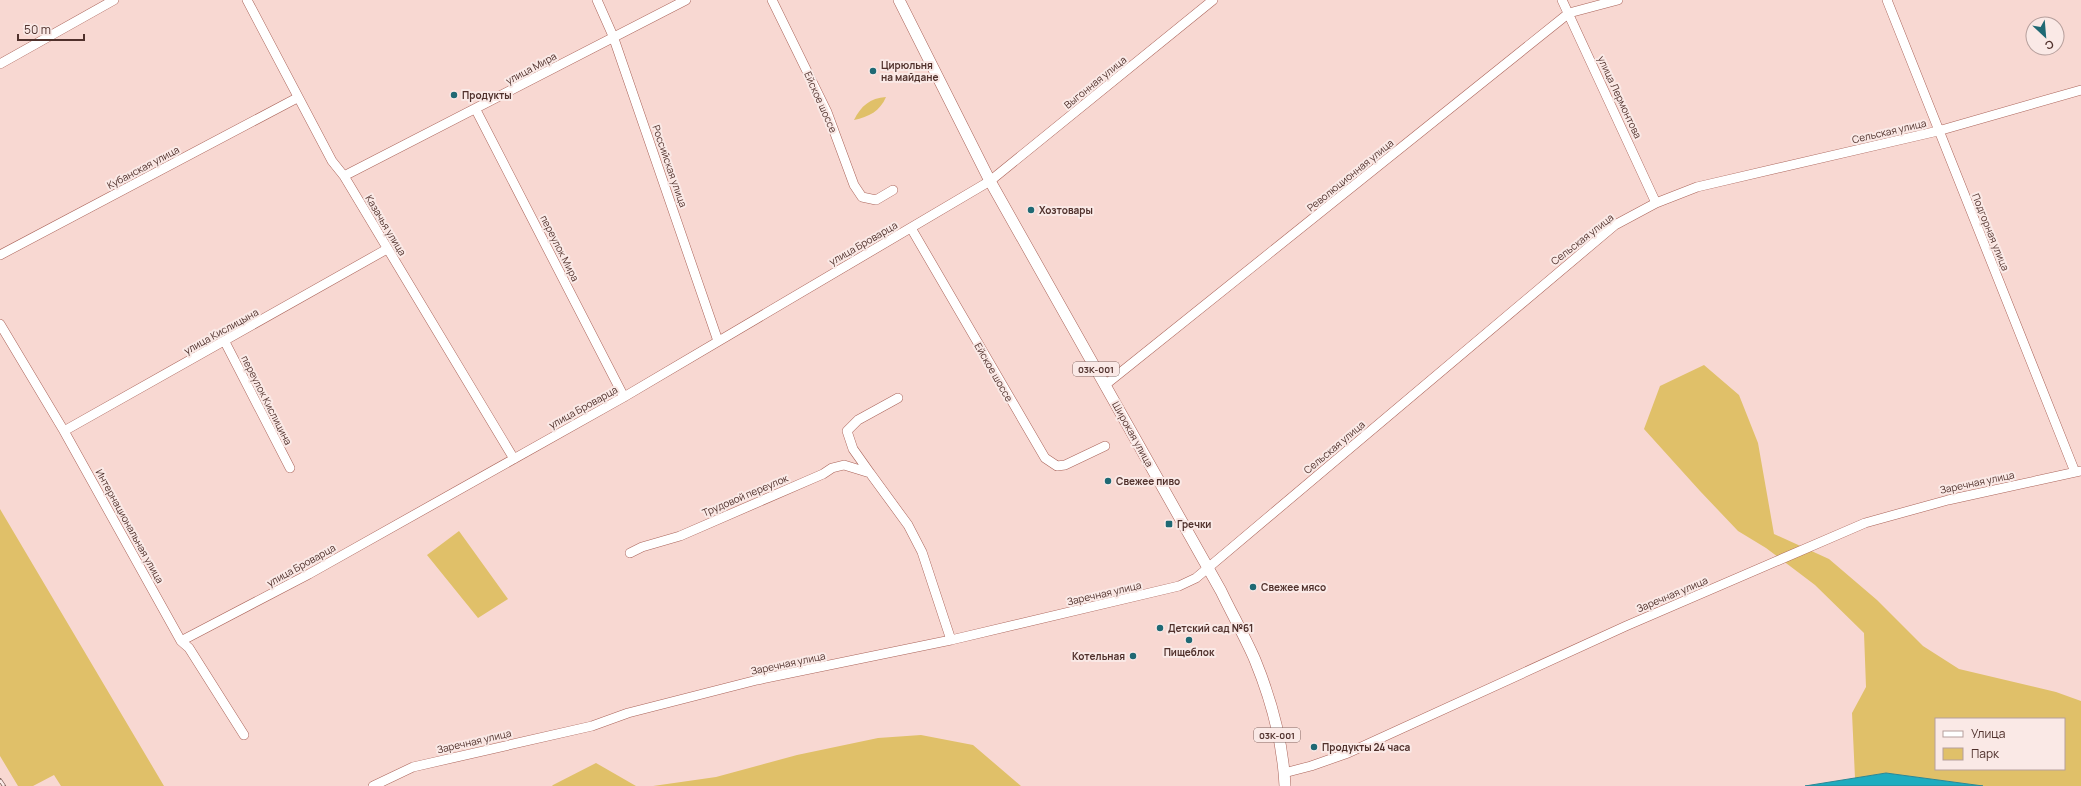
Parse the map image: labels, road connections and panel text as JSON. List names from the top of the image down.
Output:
{
  "streets": {
    "main road": ["03К-001", "Широкая улица"],
    "street": [
      "улица Мира",
      "Выгонная улица",
      "улица Лермонтова",
      "Ейское шоссе",
      "Сельская улица",
      "Российская улица",
      "Кубанская улица",
      "Революционная улица",
      "Казачья улица",
      "Подгорная улица",
      "улица Броварца",
      "переулок Мира",
      "улица Кислицына",
      "переулок Кислицина",
      "Заречная улица",
      "Трудовой переулок",
      "Интернациональная улица"
    ]
  },
  "crossings": [
    ["улица Мира", "Российская улица"],
    ["улица Мира", "Казачья улица"],
    ["улица Мира", "переулок Мира"],
    ["Выгонная улица", "улица Броварца"],
    ["Выгонная улица", "03К-001"],
    ["Выгонная улица", "Широкая улица"],
    ["улица Лермонтова", "Сельская улица"],
    ["улица Лермонтова", "Революционная улица"],
    ["Ейское шоссе", "улица Броварца"],
    ["Сельская улица", "Подгорная улица"],
    ["Сельская улица", "Широкая улица"],
    ["Сельская улица", "Заречная улица"],
    ["Российская улица", "улица Броварца"],
    ["Кубанская улица", "Казачья улица"],
    ["Революционная улица", "Широкая улица"],
    ["Казачья улица", "улица Броварца"],
    ["Казачья улица", "улица Кислицына"],
    ["Подгорная улица", "Заречная улица"],
    ["улица Броварца", "переулок Мира"],
    ["улица Броварца", "03К-001"],
    ["улица Броварца", "Широкая улица"],
    ["улица Броварца", "Интернациональная улица"],
    ["улица Кислицына", "переулок Кислицина"],
    ["улица Кислицына", "Интернациональная улица"],
    ["03К-001", "Широкая улица"],
    ["Широкая улица", "Заречная улица"]
  ],
  "places": {
    "other": [
      "Цирюльня на майдане",
      "Продукты",
      "Хозтовары",
      "Свежее пиво",
      "Свежее мясо",
      "Детский сад №61",
      "Пищеблок",
      "Котельная",
      "Продукты 24 часа"
    ],
    "transit": ["Гречки"]
  },
  "legend": ["Улица", "Парк"],
  "scale_bar": "50 m",
  "north": "bottom right"
}
